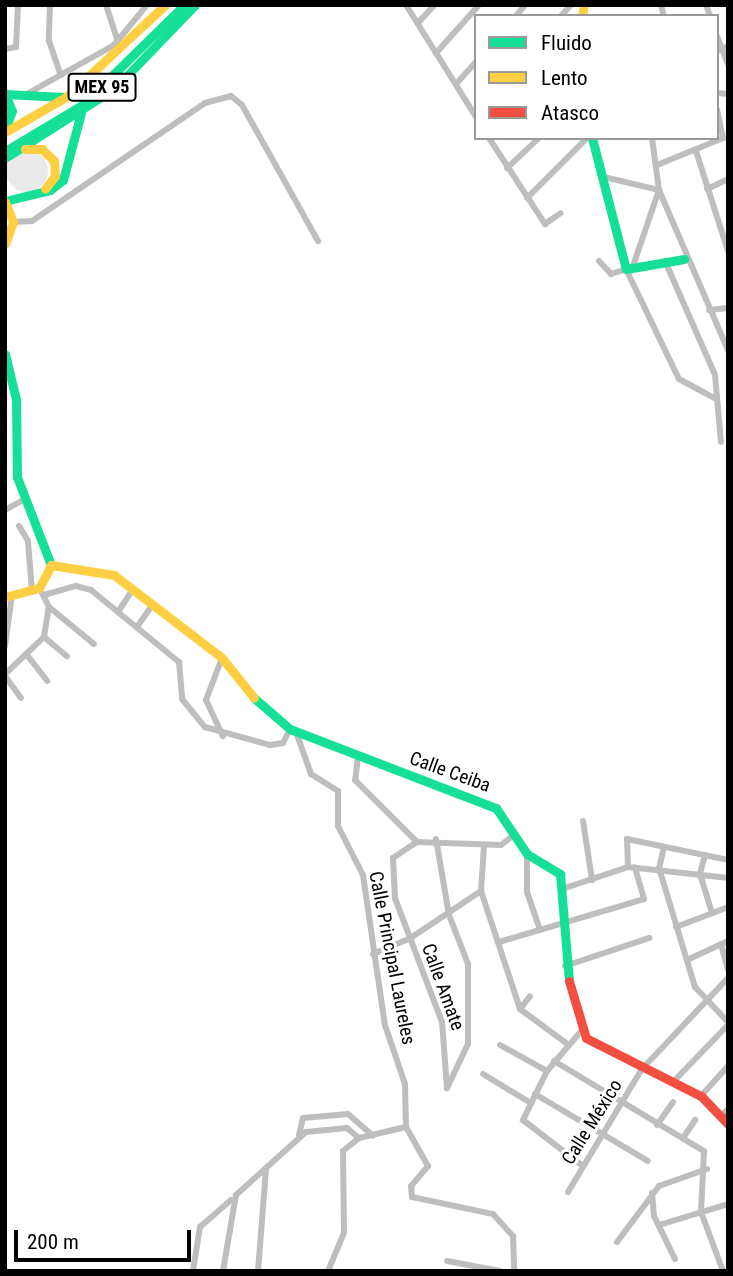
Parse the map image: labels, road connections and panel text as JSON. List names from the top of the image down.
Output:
{
  "streets": {
    "main road": ["MEX 95", "Calle Ceiba"],
    "street": ["Calle Principal Laureles", "Calle Amate", "Calle México"]
  },
  "crossings": [
    ["Calle Ceiba", "Calle Principal Laureles"]
  ],
  "legend": ["Fluido", "Lento", "Atasco"],
  "scale_bar": "200 m"
}
